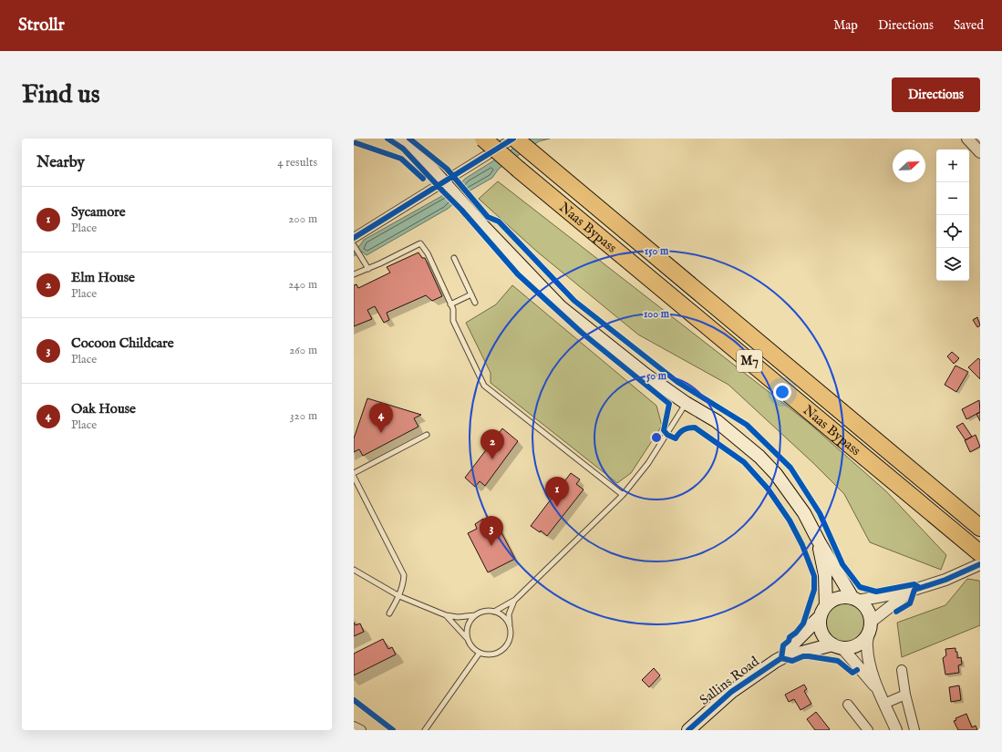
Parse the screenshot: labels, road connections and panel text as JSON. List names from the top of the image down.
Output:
{
  "streets": {
    "highway": ["Naas Bypass", "M7"],
    "main road": ["Sallins Road"]
  },
  "north": "top right",
  "page": {
    "header": "Strollr",
    "nav": ["Map", "Directions", "Saved"],
    "buttons": "Directions",
    "title": "Find us",
    "heading": ["Nearby", "4 results"],
    "map_buttons": ["+", "−"],
    "list": [
      {
        "mark": "1",
        "name": "Sycamore",
        "note": "Place",
        "value": "200 m"
      },
      {
        "mark": "2",
        "name": "Elm House",
        "note": "Place",
        "value": "240 m"
      },
      {
        "mark": "3",
        "name": "Cocoon Childcare",
        "note": "Place",
        "value": "260 m"
      },
      {
        "mark": "4",
        "name": "Oak House",
        "note": "Place",
        "value": "320 m"
      }
    ],
    "pins": [
      "4",
      "2",
      "1",
      "3"
    ]
  },
  "rings": ["150 m", "100 m", "50 m"]
}
